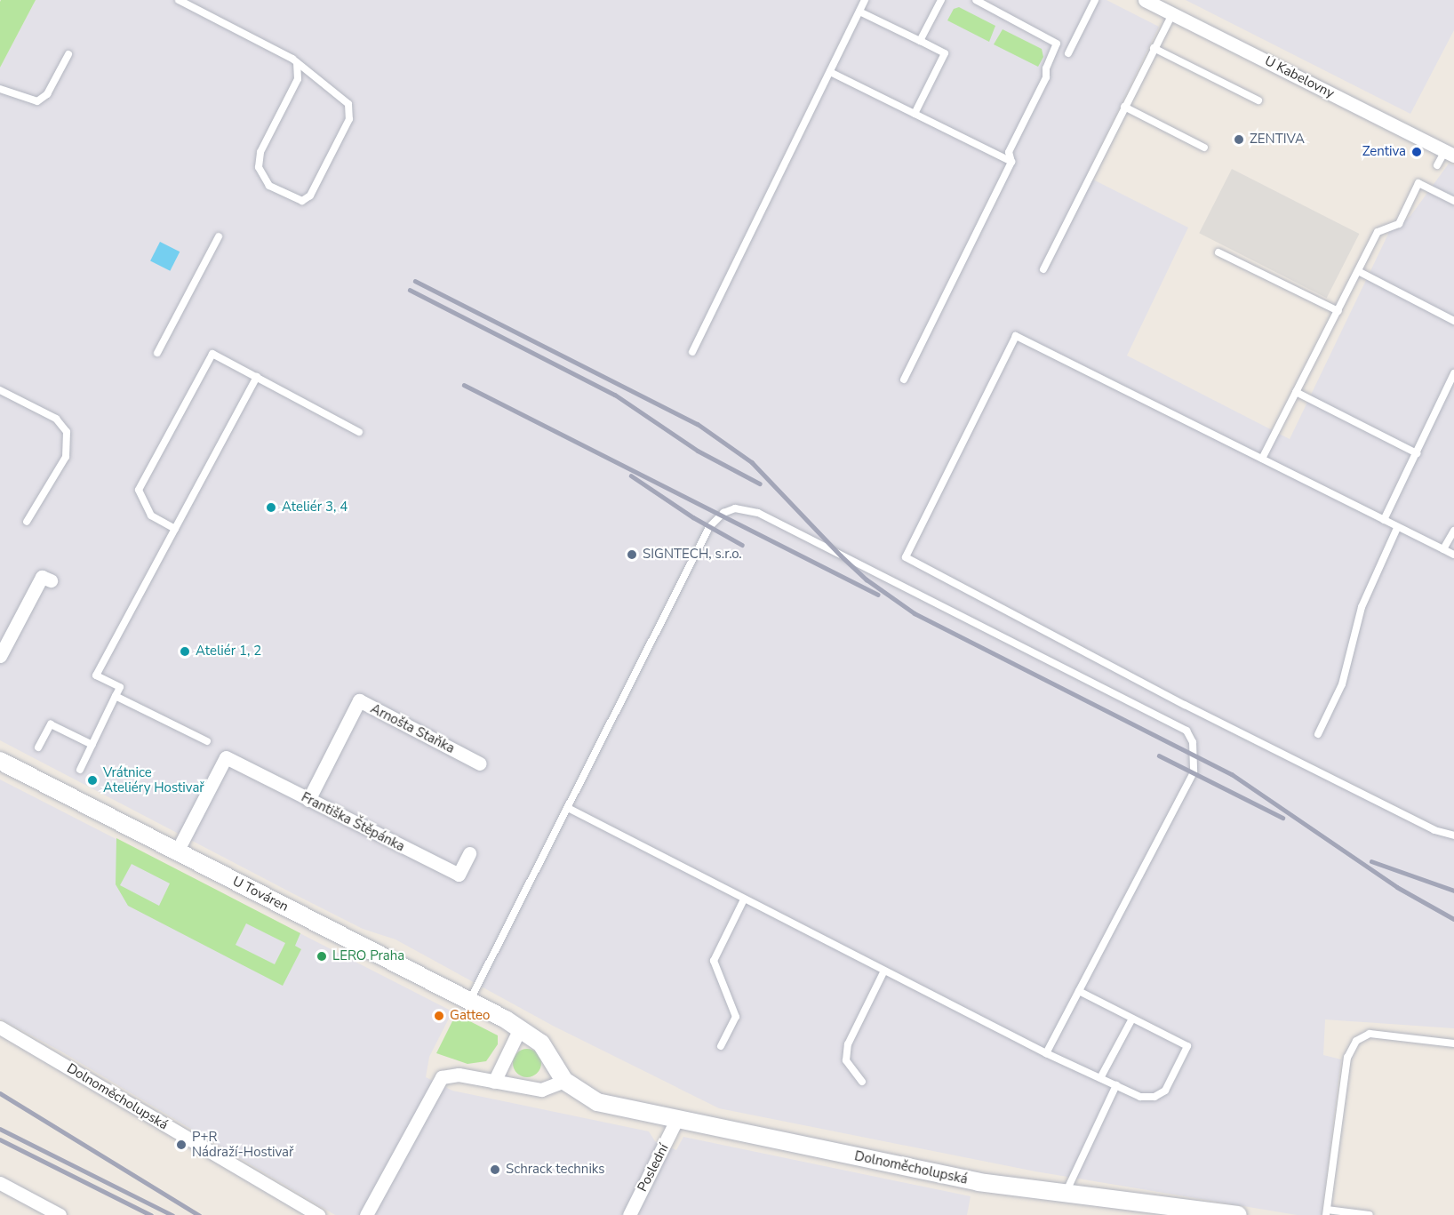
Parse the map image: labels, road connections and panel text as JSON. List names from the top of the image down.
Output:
{
  "streets": {
    "street": [
      "U Kabelovny",
      "Arnošta Staňka",
      "Františka Štěpánka",
      "U Továren",
      "Dolnoměcholupská",
      "Poslední"
    ]
  },
  "crossings": [
    ["Arnošta Staňka", "Františka Štěpánka"],
    ["Františka Štěpánka", "U Továren"],
    ["U Továren", "Dolnoměcholupská"],
    ["Dolnoměcholupská", "Poslední"]
  ],
  "places": [
    "ZENTIVA",
    "Zentiva",
    "Ateliér 3, 4",
    "SIGNTECH, s.r.o.",
    "Ateliér 1, 2",
    "Vrátnice Ateliéry Hostivař",
    "LERO Praha",
    "Gatteo",
    "P+R Nádraží-Hostivař",
    "Schrack techniks"
  ]
}
